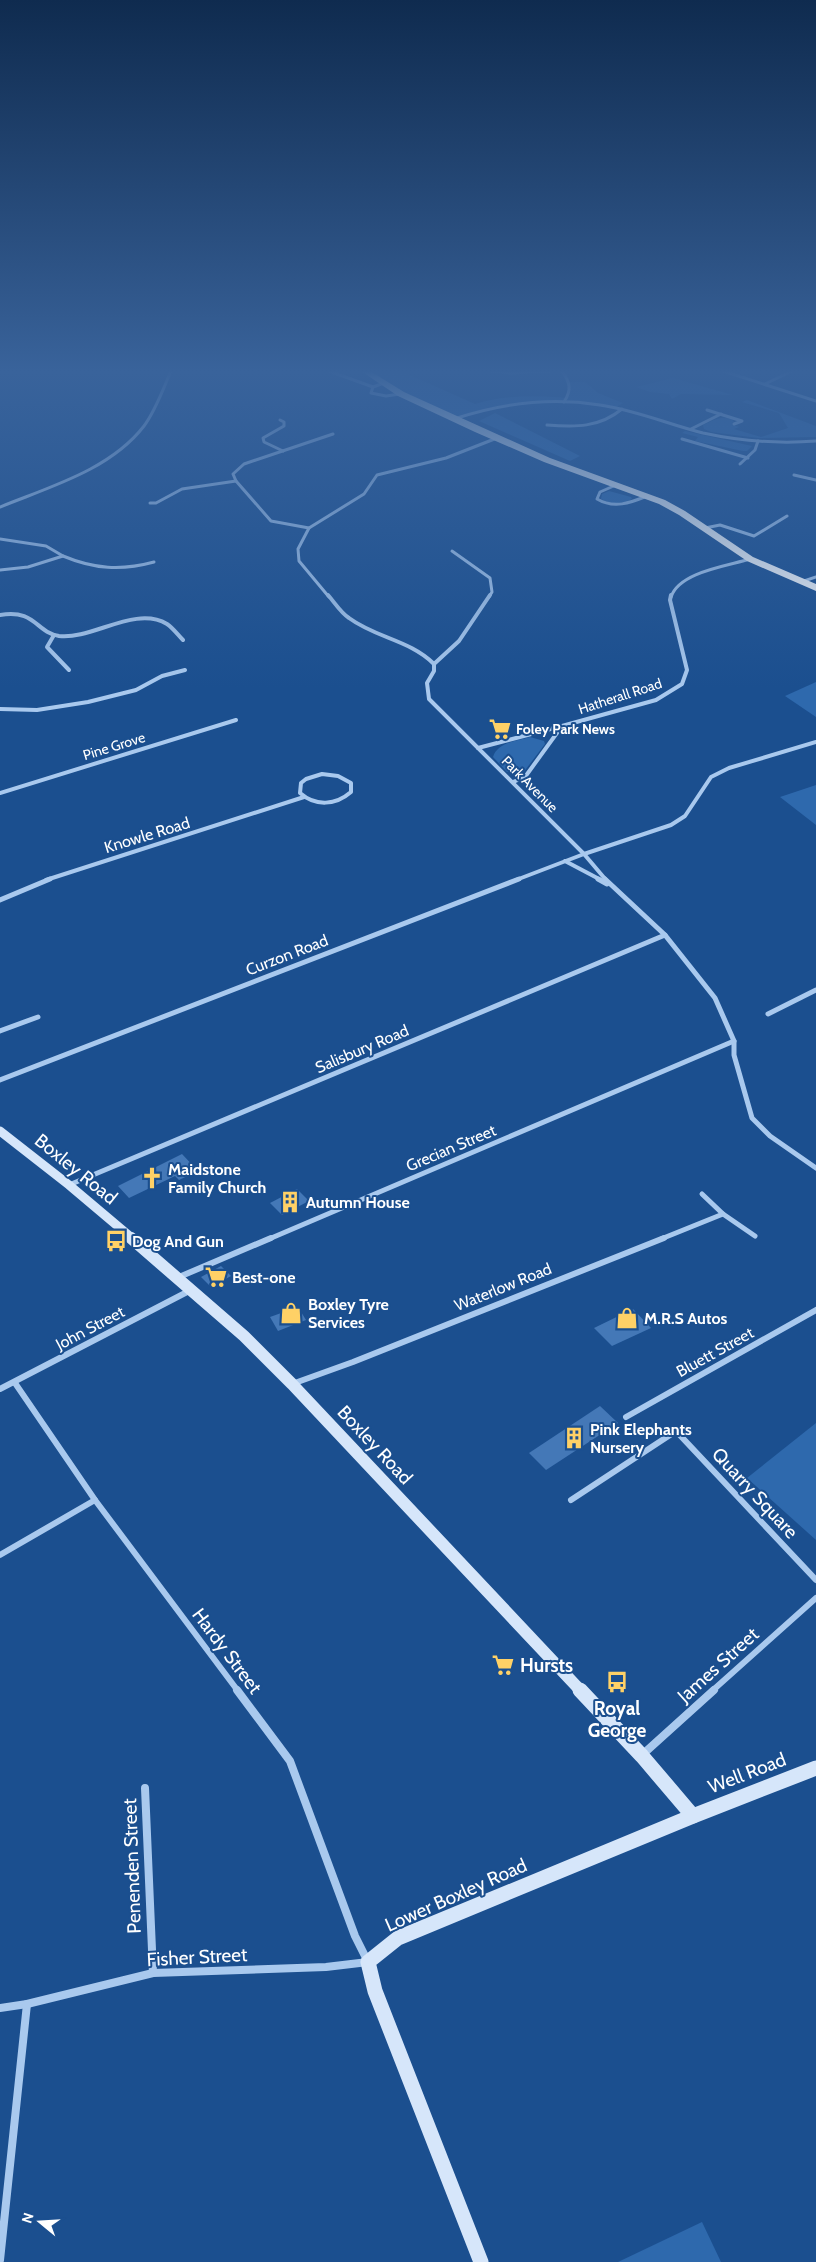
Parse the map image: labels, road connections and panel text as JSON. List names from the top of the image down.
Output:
{
  "streets": {
    "street": [
      "Hatherall Road",
      "Pine Grove",
      "Park Avenue",
      "Knowle Road",
      "Curzon Road",
      "Salisbury Road",
      "Grecian Street",
      "Boxley Road",
      "Waterlow Road",
      "John Street",
      "Bluett Street",
      "Quarry Square",
      "Hardy Street",
      "James Street",
      "Well Road",
      "Penenden Street",
      "Lower Boxley Road",
      "Fisher Street"
    ]
  },
  "crossings": [
    ["Hatherall Road", "Park Avenue"],
    ["Park Avenue", "Curzon Road"],
    ["Park Avenue", "Salisbury Road"],
    ["Park Avenue", "Grecian Street"],
    ["Salisbury Road", "Boxley Road"],
    ["Grecian Street", "Boxley Road"],
    ["Boxley Road", "Waterlow Road"],
    ["Boxley Road", "John Street"],
    ["Boxley Road", "James Street"],
    ["Boxley Road", "Well Road"],
    ["Boxley Road", "Lower Boxley Road"],
    ["John Street", "Hardy Street"],
    ["Hardy Street", "Lower Boxley Road"],
    ["Hardy Street", "Fisher Street"],
    ["Well Road", "Lower Boxley Road"],
    ["Penenden Street", "Fisher Street"],
    ["Lower Boxley Road", "Fisher Street"]
  ],
  "places": {
    "supermarket": ["Foley Park News", "Best-one", "Hursts"],
    "church": ["Maidstone Family Church"],
    "building": ["Autumn House", "Pink Elephants Nursery"],
    "bus stop": ["Dog And Gun", "Royal George"],
    "shop": ["Boxley Tyre Services", "M.R.S Autos"]
  },
  "north": "left"
}
